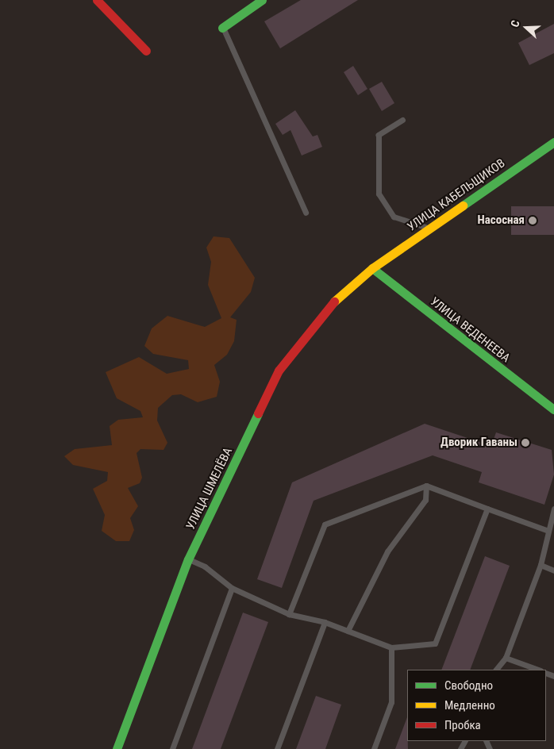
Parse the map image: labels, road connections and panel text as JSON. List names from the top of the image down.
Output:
{
  "streets": {
    "main road": ["УЛИЦА КАБЕЛЬЩИКОВ", "УЛИЦА ВЕДЕНЕЕВА", "УЛИЦА ШМЕЛЁВА"]
  },
  "crossings": [
    ["УЛИЦА КАБЕЛЬЩИКОВ", "УЛИЦА ВЕДЕНЕЕВА"],
    ["УЛИЦА КАБЕЛЬЩИКОВ", "УЛИЦА ШМЕЛЁВА"],
    ["УЛИЦА ВЕДЕНЕЕВА", "УЛИЦА ШМЕЛЁВА"]
  ],
  "places": ["Насосная", "Дворик Гаваны"],
  "legend": ["Свободно", "Медленно", "Пробка"],
  "north": "left"
}
